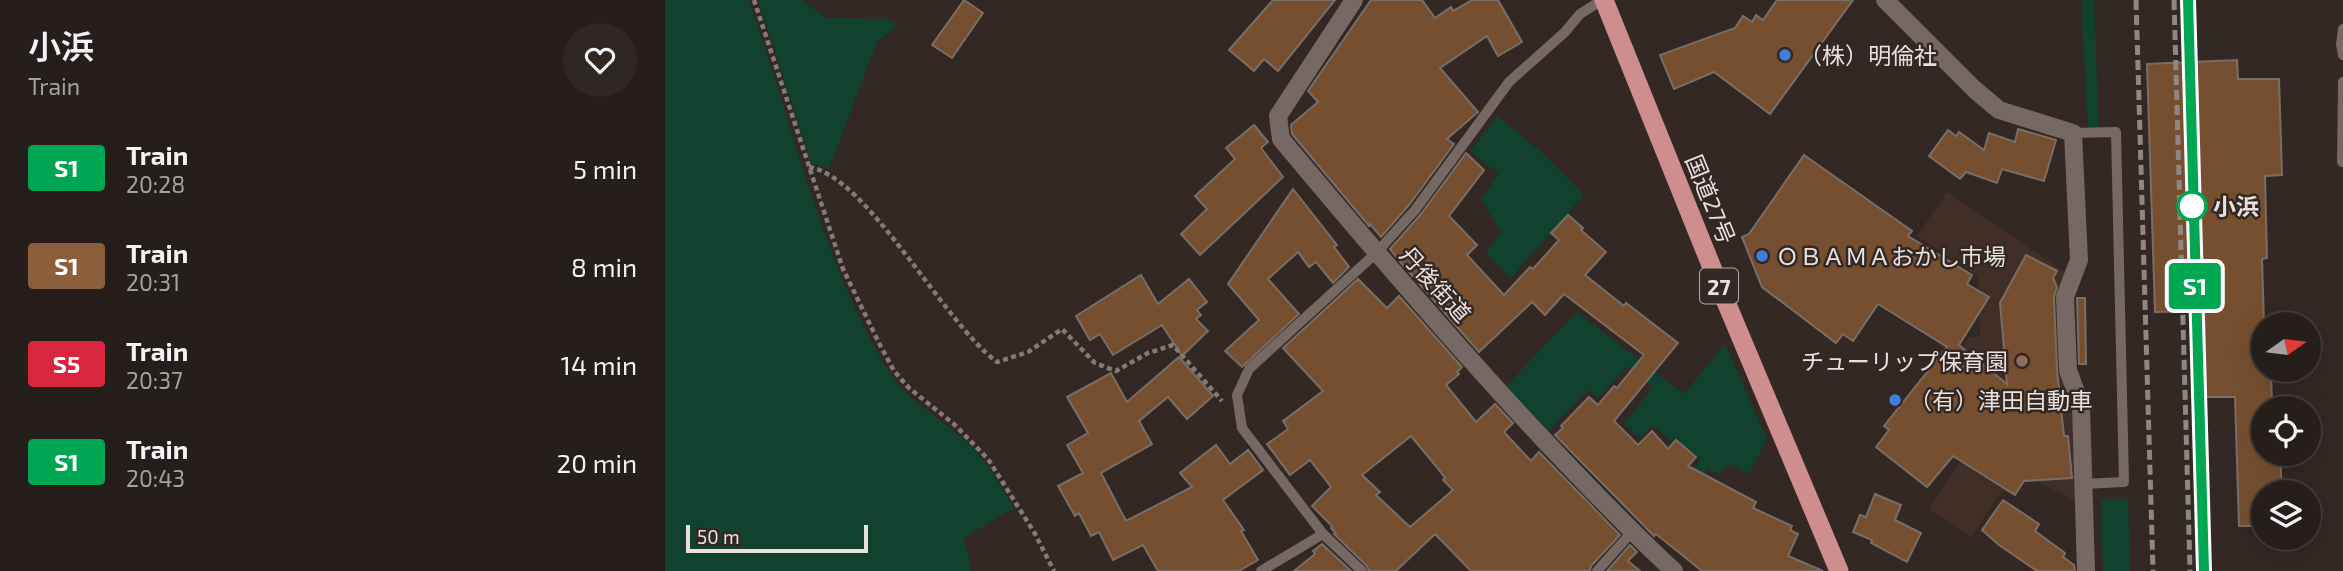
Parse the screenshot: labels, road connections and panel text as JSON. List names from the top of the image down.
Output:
{
  "streets": {
    "highway": ["国道27号", "27"],
    "street": ["丹後街道"]
  },
  "places": [
    "（株）明倫社",
    "小浜",
    "ＯＢＡＭＡおかし市場",
    "チューリップ保育園",
    "（有）津田自動車"
  ],
  "scale_bar": "50 m",
  "north": "right",
  "page": {
    "heading": ["小浜", "Train"],
    "on_map": "S1",
    "list": [
      {
        "mark": "S1",
        "name": "Train",
        "note": "20:28",
        "value": "5 min"
      },
      {
        "mark": "S1",
        "name": "Train",
        "note": "20:31",
        "value": "8 min"
      },
      {
        "mark": "S5",
        "name": "Train",
        "note": "20:37",
        "value": "14 min"
      },
      {
        "mark": "S1",
        "name": "Train",
        "note": "20:43",
        "value": "20 min"
      }
    ],
    "scale": "50 m"
  }
}
